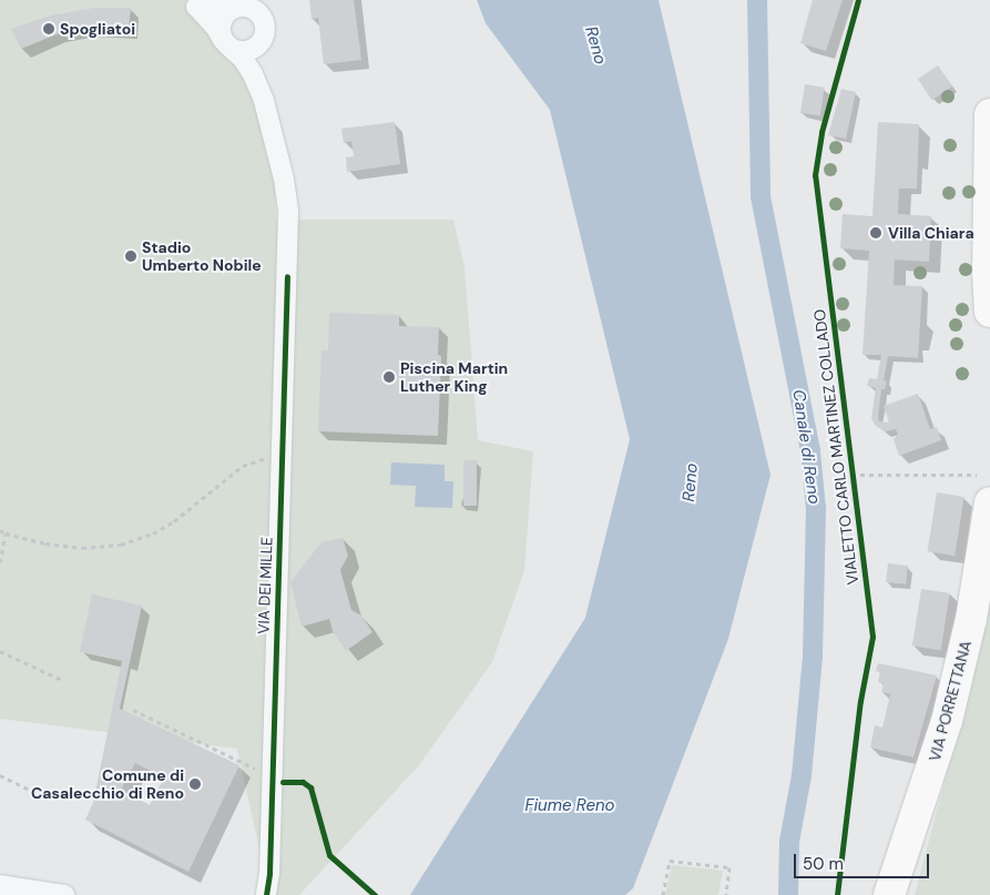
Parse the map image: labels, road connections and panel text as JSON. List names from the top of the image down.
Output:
{
  "streets": {
    "main road": ["VIA PORRETTANA"],
    "street": ["VIA DEI MILLE"],
    "cycle path": ["VIALETTO CARLO MARTINEZ COLLADO"]
  },
  "water": ["Reno", "Canale di Reno", "Fiume Reno"],
  "places": [
    "Spogliatoi",
    "Villa Chiara",
    "Stadio Umberto Nobile",
    "Piscina Martin Luther King",
    "Comune di Casalecchio di Reno"
  ],
  "scale_bar": "50 m"
}
